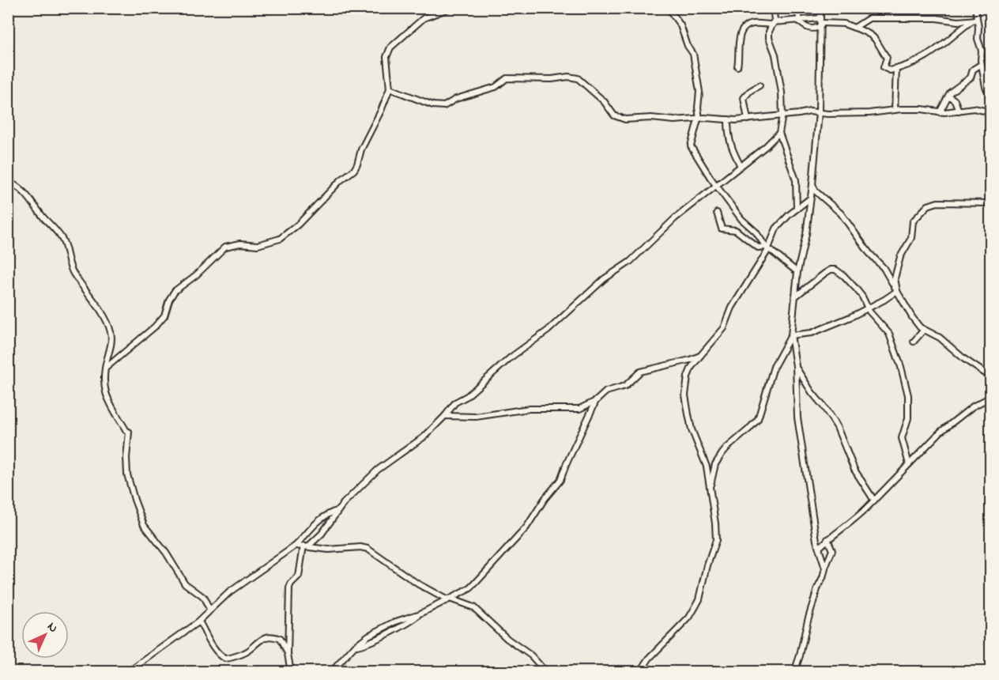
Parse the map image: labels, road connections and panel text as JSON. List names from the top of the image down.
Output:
{
  "north": "top right"
}
